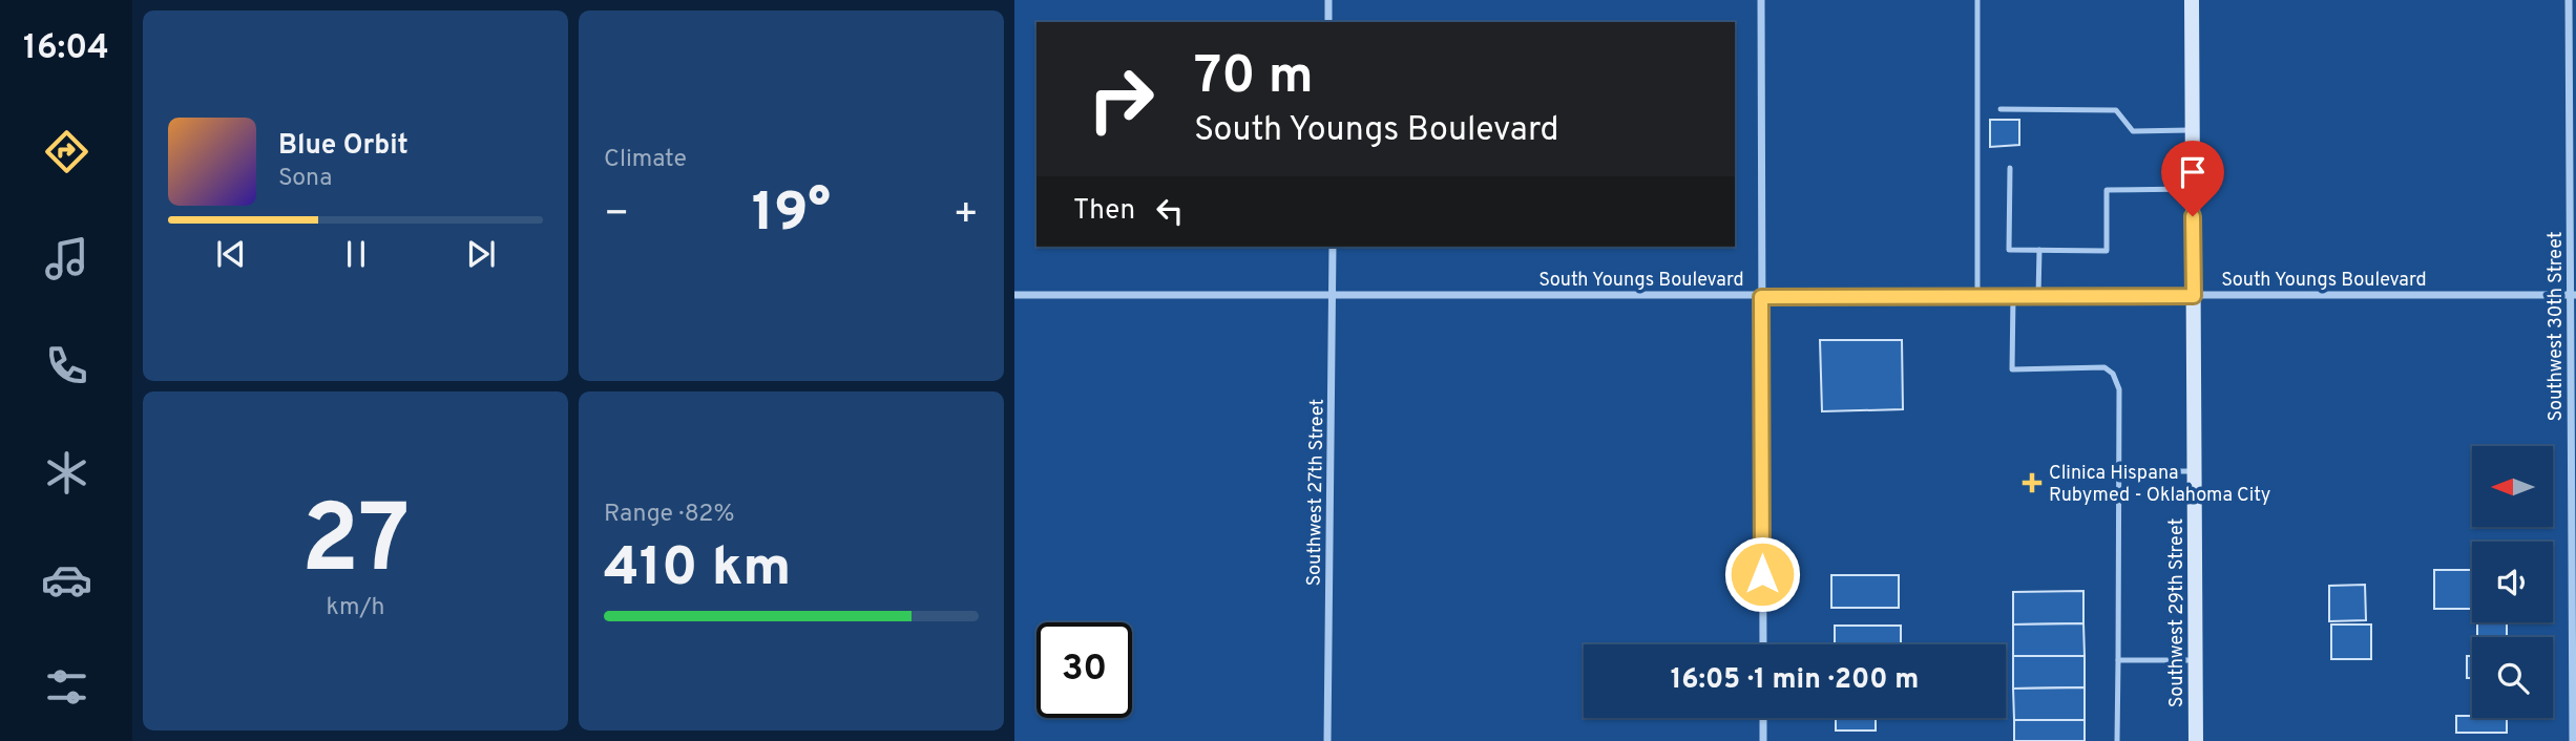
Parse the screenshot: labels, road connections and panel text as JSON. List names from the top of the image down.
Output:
{
  "streets": {
    "main road": ["Southwest 29th Street"],
    "street": ["South Youngs Boulevard", "Southwest 30th Street", "Southwest 27th Street"]
  },
  "crossings": [
    ["South Youngs Boulevard", "Southwest 30th Street"],
    ["South Youngs Boulevard", "Southwest 27th Street"],
    ["South Youngs Boulevard", "Southwest 29th Street"]
  ],
  "places": {
    "health": ["Clinica Hispana Rubymed - Oklahoma City"]
  },
  "north": "left",
  "page": {
    "tabs": "16:04",
    "tile": [
      "Climate",
      ["27", "km/h"],
      ["Range · 82%", "410 km"]
    ],
    "turn": ["70 m", "South Youngs Boulevard"],
    "song": ["Blue Orbit", "Sona"],
    "then": "Then",
    "heat": ["−", "19°", "+"],
    "limit": "30",
    "trip": "16:05 · 1 min · 200 m"
  }
}
